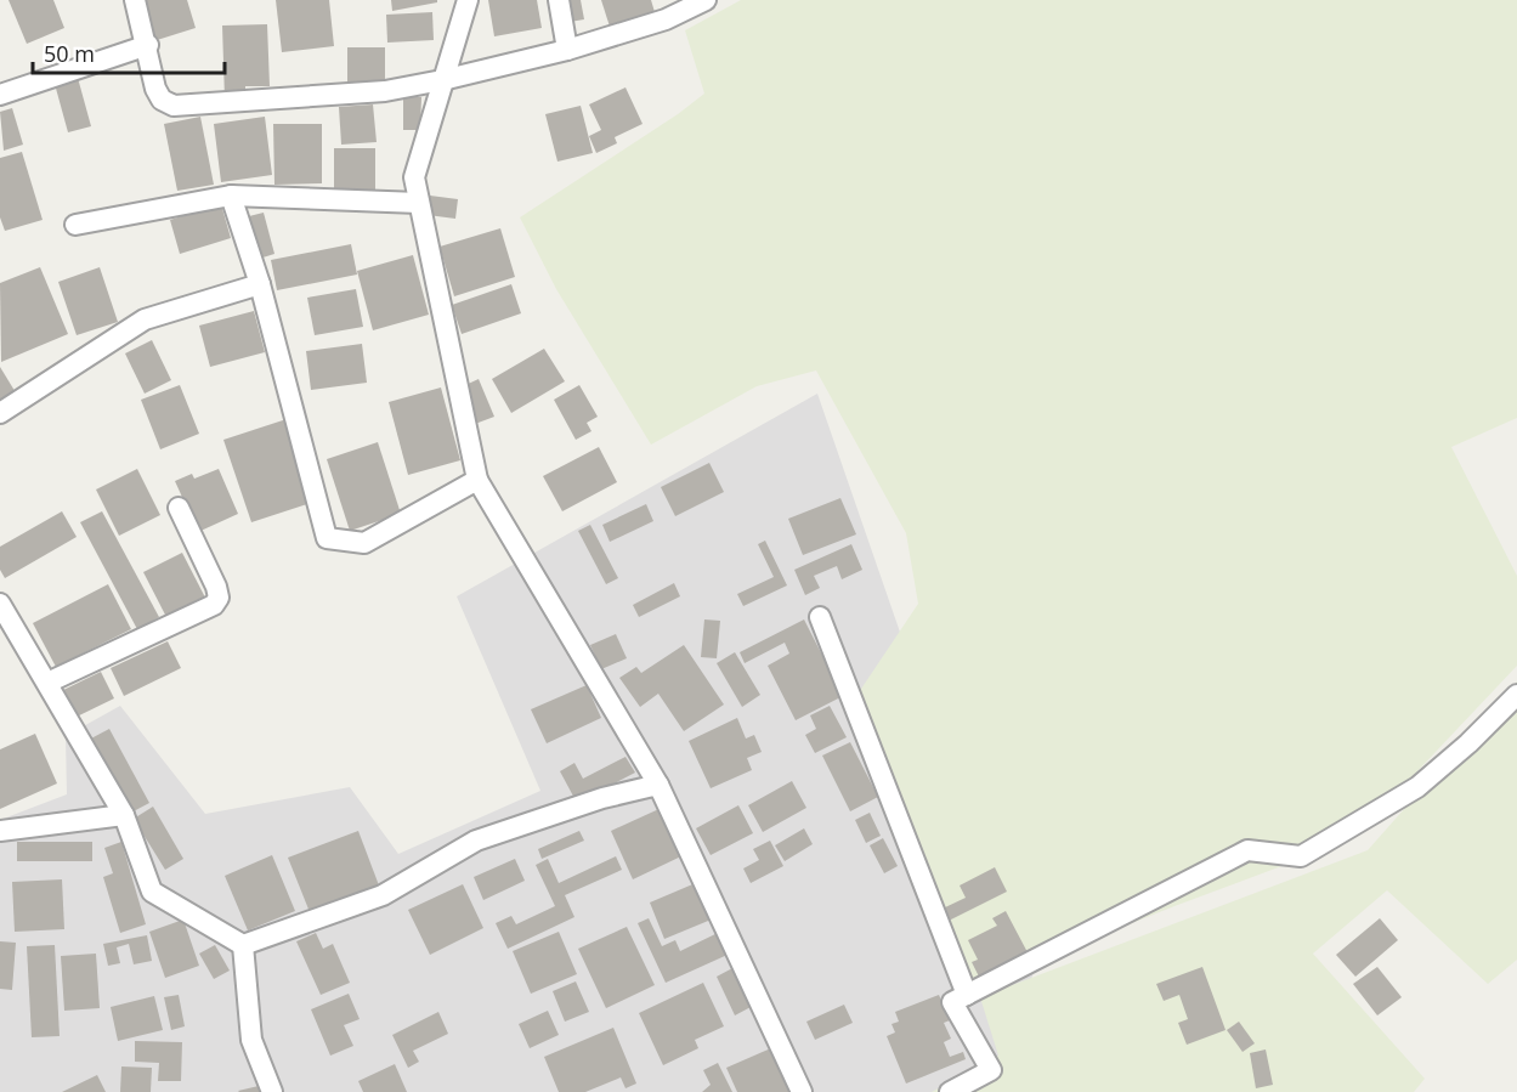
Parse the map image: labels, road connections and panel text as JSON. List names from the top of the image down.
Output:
{
  "scale_bar": "50 m"
}
